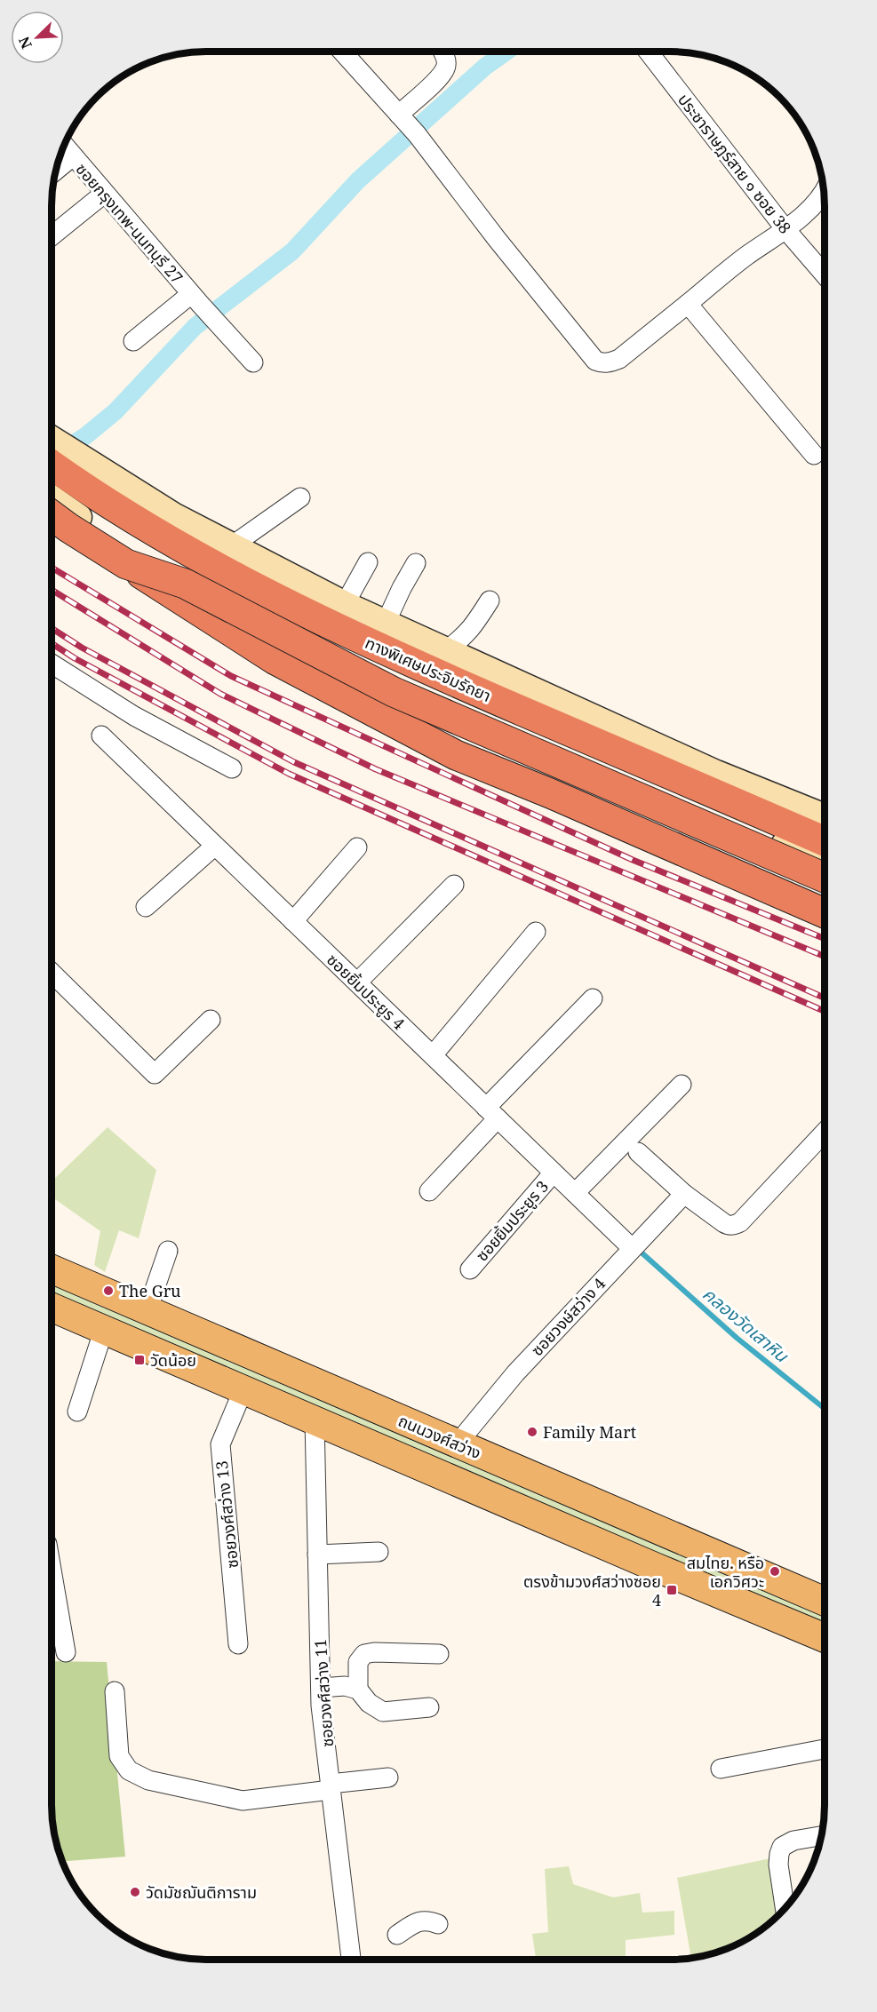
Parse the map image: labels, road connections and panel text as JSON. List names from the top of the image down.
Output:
{
  "streets": {
    "highway": ["ทางพิเศษประจิมรัถยา"],
    "main road": ["ถนนวงศ์สว่าง"],
    "street": [
      "ประชาราษฎร์สาย ๑ ซอย 38",
      "ซอยกรุงเทพ-นนทบุรี 27",
      "ซอยยิ้มประยูร 4",
      "ซอยยิ้มประยูร 3",
      "ซอยวงษ์สว่าง 4",
      "ซอยวงศ์สว่าง 13",
      "ซอยวงศ์สว่าง 11"
    ]
  },
  "crossings": [
    ["ซอยยิ้มประยูร 4", "ซอยยิ้มประยูร 3"],
    ["ซอยยิ้มประยูร 4", "ซอยวงษ์สว่าง 4"],
    ["ซอยวงษ์สว่าง 4", "ถนนวงศ์สว่าง"]
  ],
  "water": ["คลองวัดเสาหิน"],
  "places": {
    "other": [
      "The Gru",
      "Family Mart",
      "สมไทย. หรือ เอกวิศวะ",
      "วัดมัชฌันติการาม"
    ],
    "transit": ["วัดน้อย", "ตรงข้ามวงศ์สว่างซอย 4"]
  },
  "north": "bottom left"
}
